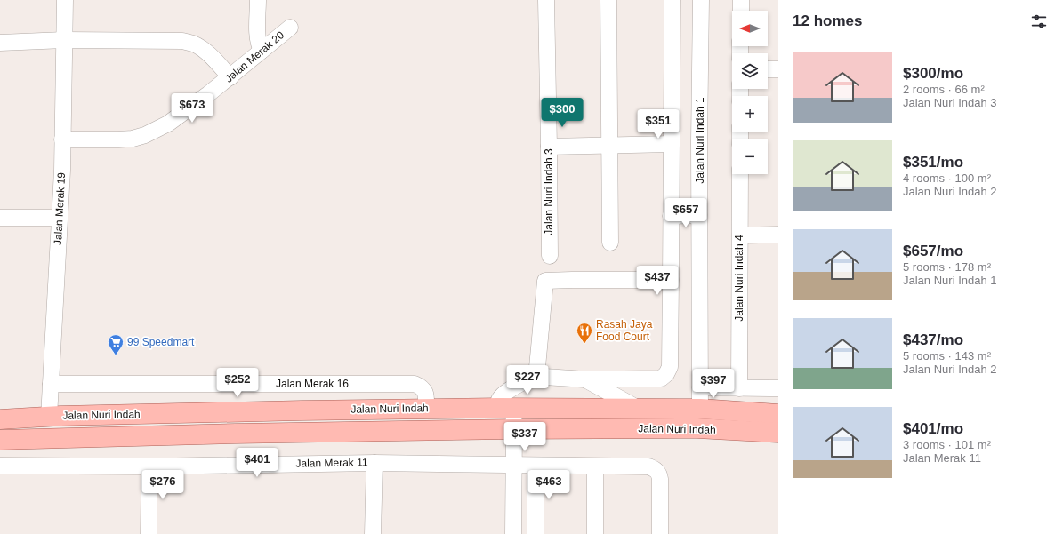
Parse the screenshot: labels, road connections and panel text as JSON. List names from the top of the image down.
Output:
{
  "streets": {
    "main road": ["Jalan Nuri Indah"],
    "street": [
      "Jalan Merak 20",
      "Jalan Nuri Indah 1",
      "Jalan Nuri Indah 3",
      "Jalan Merak 19",
      "Jalan Nuri Indah 4",
      "Jalan Merak 16",
      "Jalan Merak 11"
    ]
  },
  "crossings": [
    ["Jalan Merak 20", "Jalan Merak 19"],
    ["Jalan Nuri Indah 1", "Jalan Nuri Indah"],
    ["Jalan Merak 19", "Jalan Merak 16"],
    ["Jalan Merak 19", "Jalan Nuri Indah"],
    ["Jalan Merak 16", "Jalan Nuri Indah"]
  ],
  "places": {
    "restaurant": ["Rasah Jaya Food Court"],
    "supermarket": ["99 Speedmart"]
  },
  "north": "left",
  "page": {
    "heading": "12 homes",
    "map_buttons": ["+", "−"],
    "list": [
      {
        "name": "$300/mo",
        "note": "2 rooms · 66 m² · Jalan Nuri Indah 3"
      },
      {
        "name": "$351/mo",
        "note": "4 rooms · 100 m² · Jalan Nuri Indah 2"
      },
      {
        "name": "$657/mo",
        "note": "5 rooms · 178 m² · Jalan Nuri Indah 1"
      },
      {
        "name": "$437/mo",
        "note": "5 rooms · 143 m² · Jalan Nuri Indah 2"
      },
      {
        "name": "$401/mo",
        "note": "3 rooms · 101 m² · Jalan Merak 11"
      }
    ],
    "price": [
      "$673",
      "$300",
      "$351",
      "$657",
      "$437",
      "$227",
      "$252",
      "$397",
      "$337",
      "$401",
      "$276",
      "$463"
    ]
  }
}
